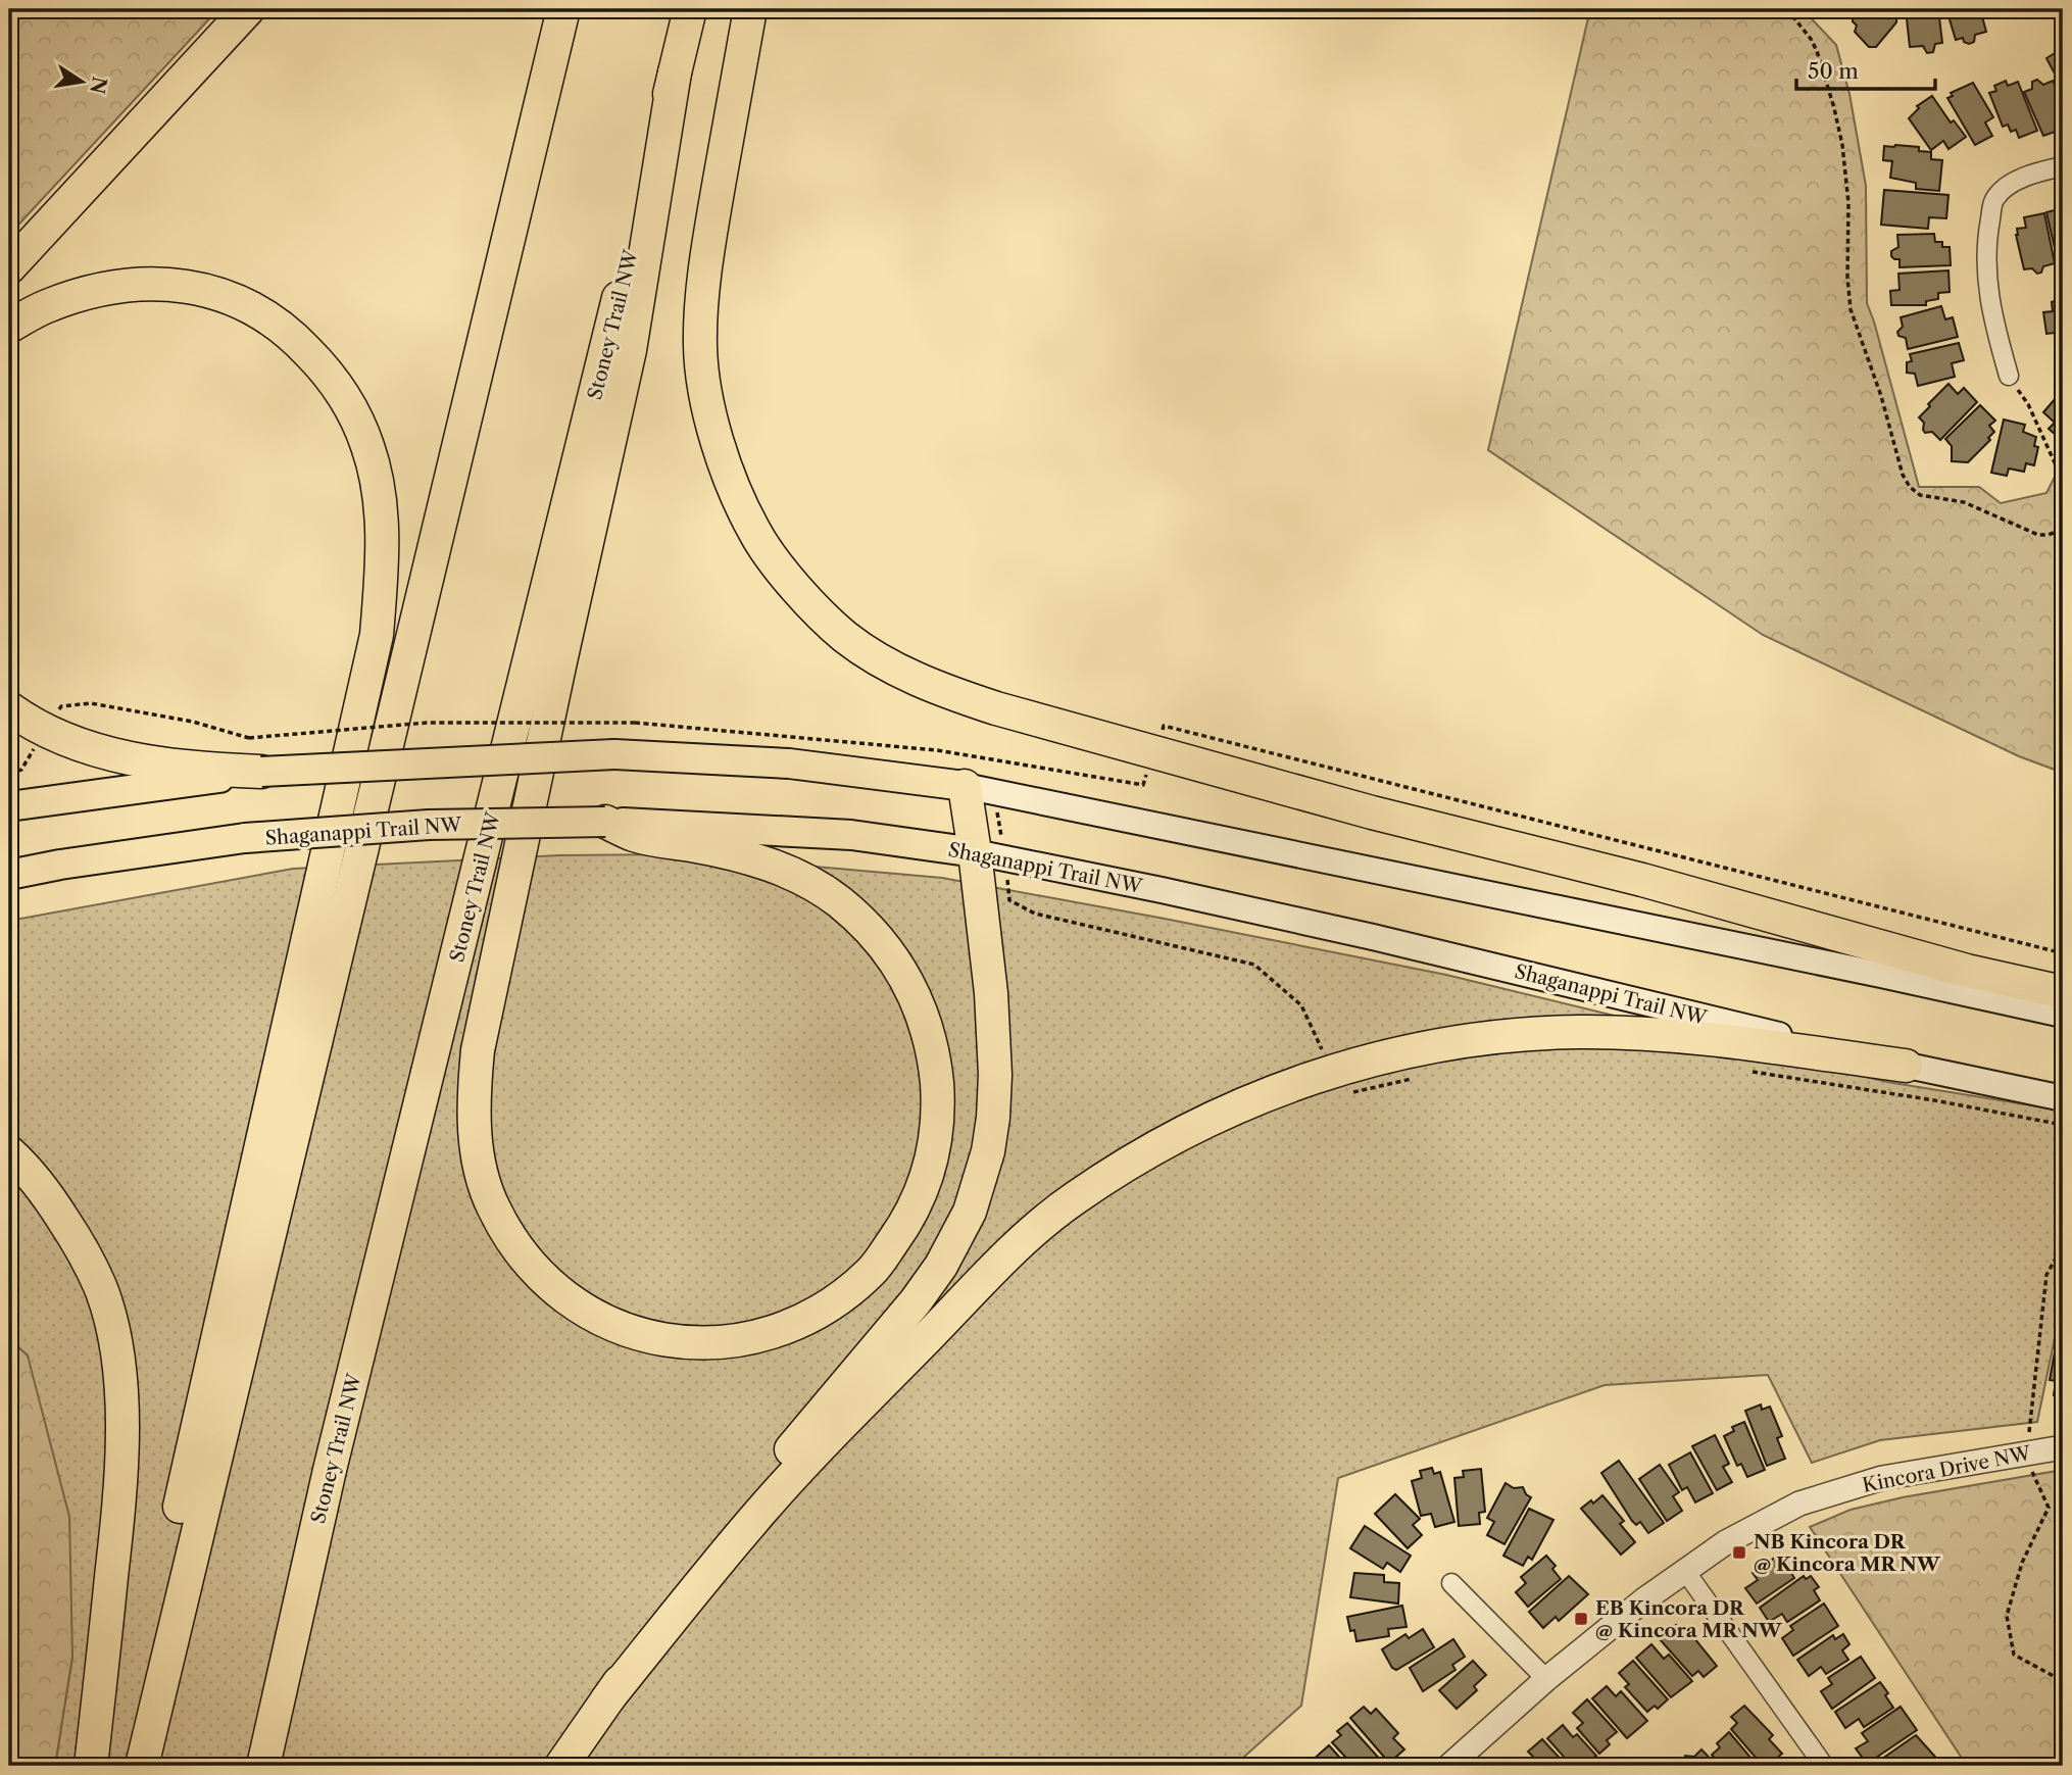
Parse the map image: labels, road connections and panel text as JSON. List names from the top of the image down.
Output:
{
  "streets": {
    "highway": ["Stoney Trail NW"],
    "main road": ["Shaganappi Trail NW"],
    "street": ["Kincora Drive NW"]
  },
  "places": {
    "transit": ["NB Kincora DR @ Kincora MR NW", "EB Kincora DR @ Kincora MR NW"]
  },
  "scale_bar": "50 m",
  "north": "right"
}
